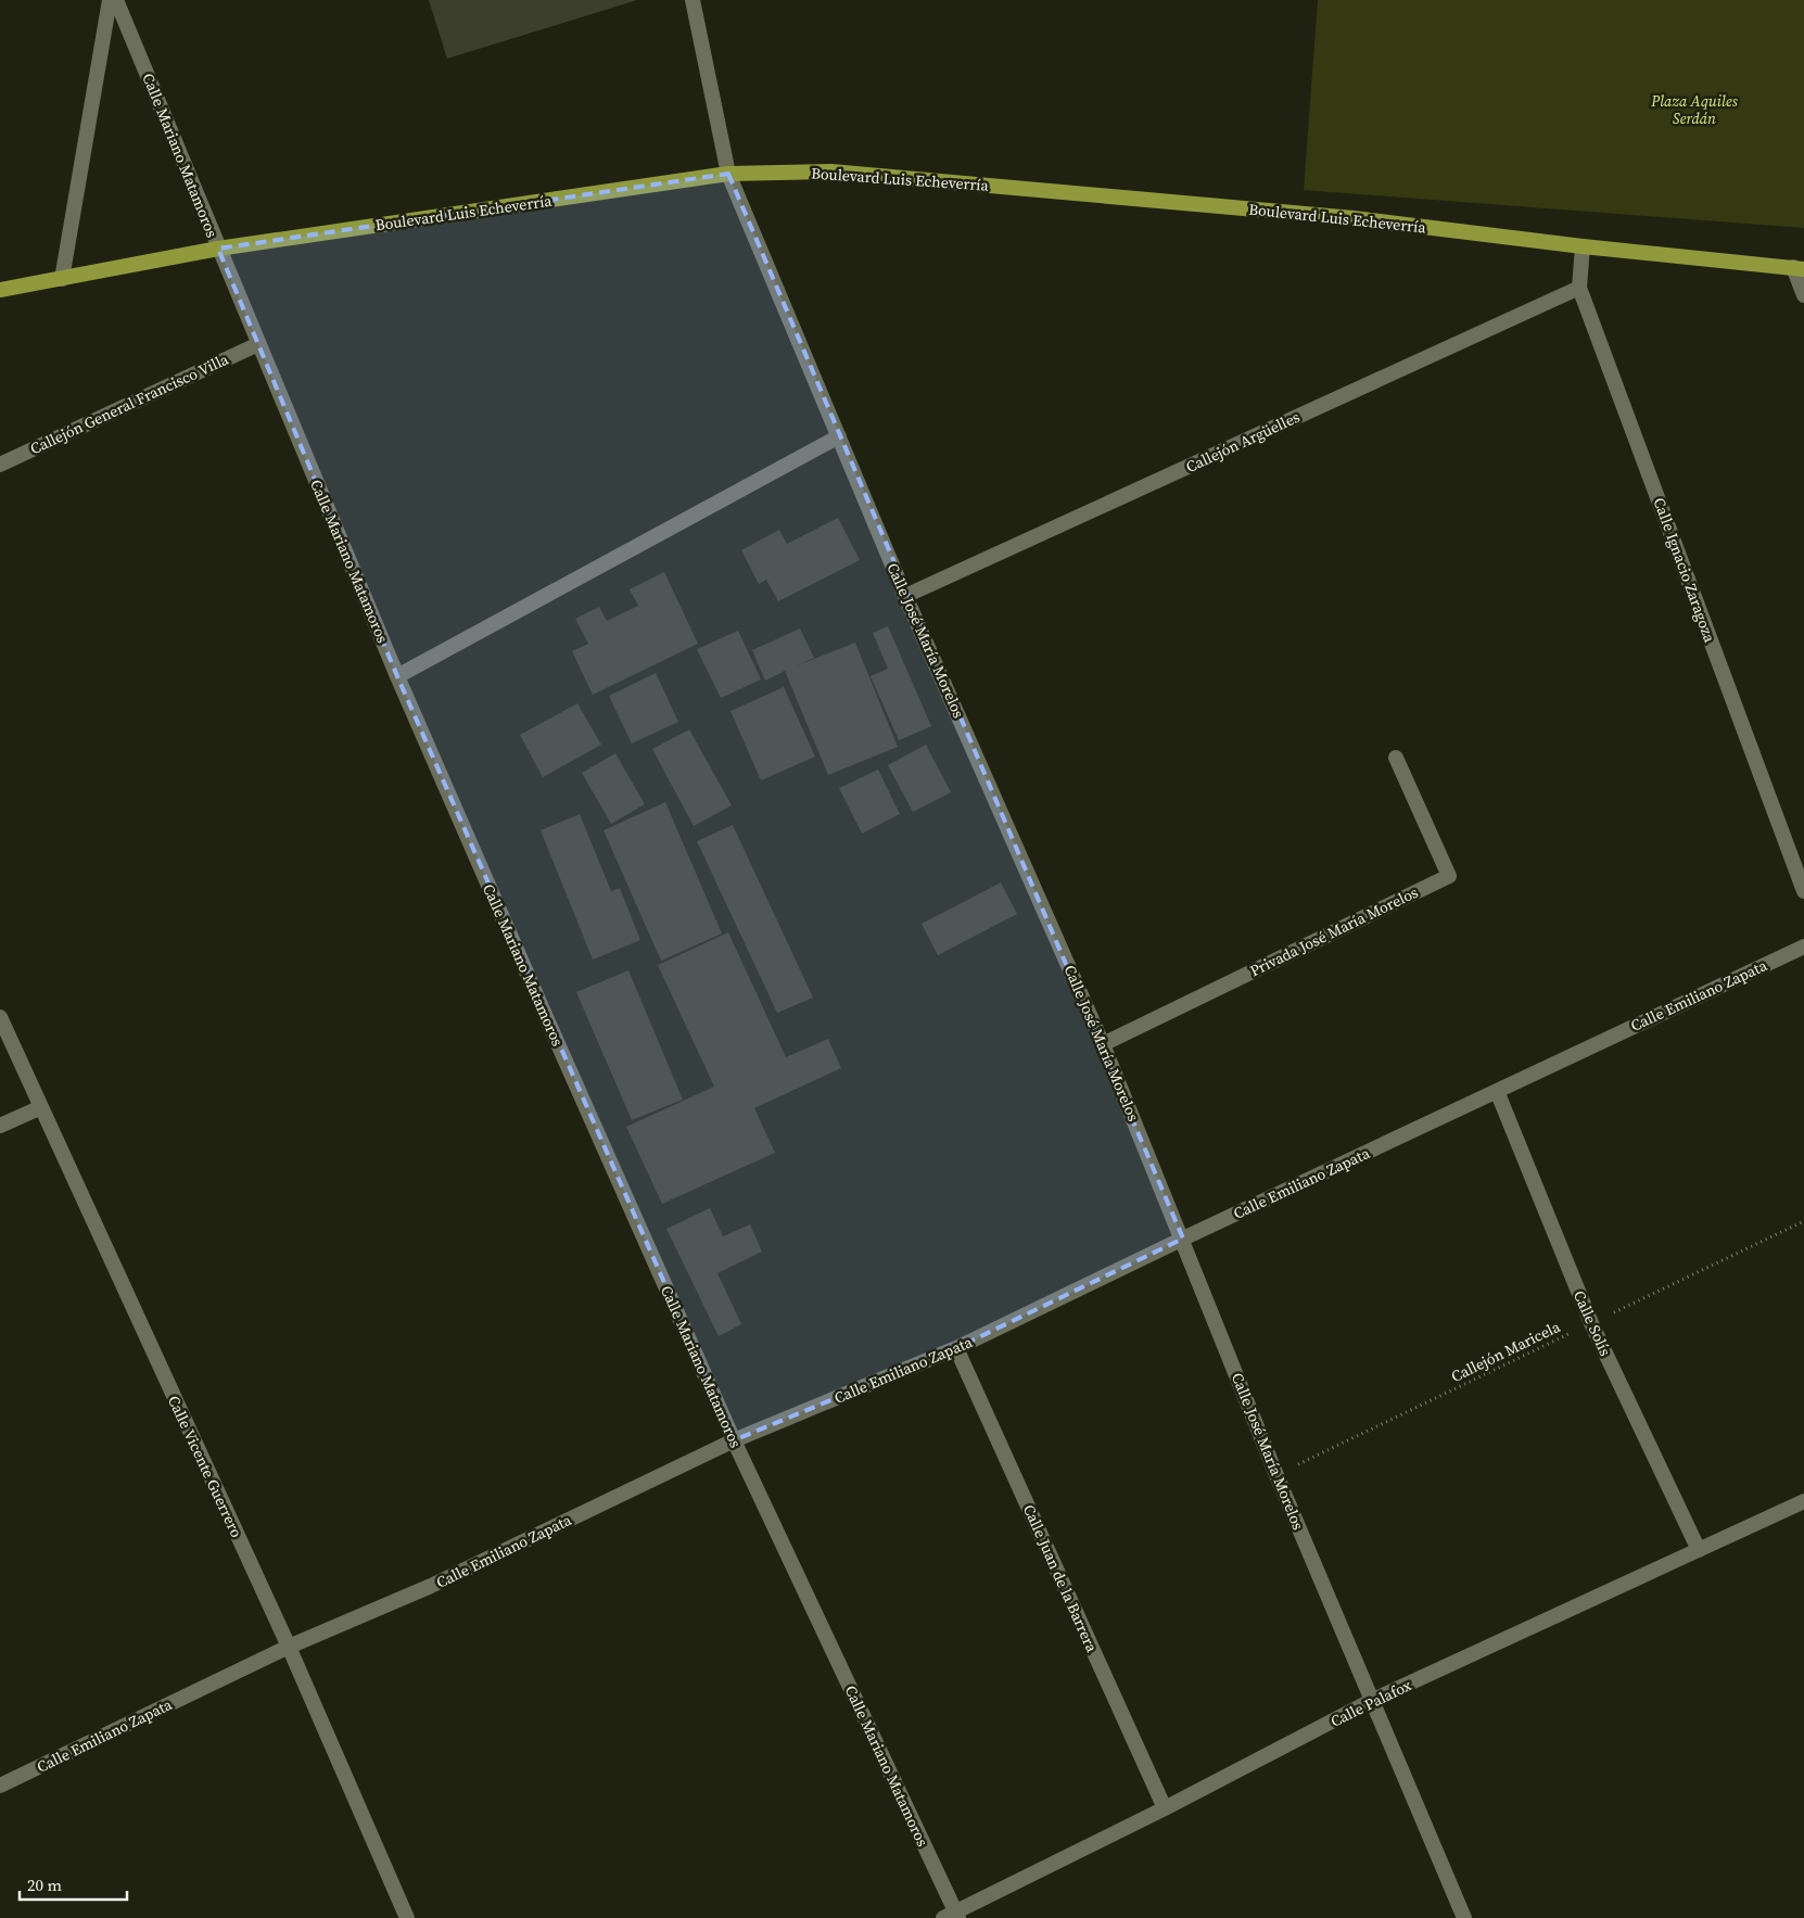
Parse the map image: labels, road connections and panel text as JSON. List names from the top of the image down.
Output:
{
  "streets": {
    "main road": ["Boulevard Luis Echeverría"],
    "street": [
      "Calle Mariano Matamoros",
      "Callejón General Francisco Villa",
      "Callejón Argüelles",
      "Calle Ignacio Zaragoza",
      "Calle José María Morelos",
      "Privada José María Morelos",
      "Calle Emiliano Zapata",
      "Calle Solís",
      "Calle Vicente Guerrero",
      "Calle Juan de la Barrera",
      "Calle Palafox"
    ],
    "path": ["Callejón Maricela"]
  },
  "crossings": [
    ["Calle Mariano Matamoros", "Boulevard Luis Echeverría"],
    ["Calle Mariano Matamoros", "Callejón General Francisco Villa"],
    ["Calle Mariano Matamoros", "Calle Emiliano Zapata"],
    ["Calle Mariano Matamoros", "Calle Palafox"],
    ["Boulevard Luis Echeverría", "Calle Ignacio Zaragoza"],
    ["Boulevard Luis Echeverría", "Calle José María Morelos"],
    ["Callejón Argüelles", "Calle Ignacio Zaragoza"],
    ["Callejón Argüelles", "Calle José María Morelos"],
    ["Calle José María Morelos", "Privada José María Morelos"],
    ["Calle José María Morelos", "Calle Emiliano Zapata"],
    ["Calle José María Morelos", "Callejón Maricela"],
    ["Calle José María Morelos", "Calle Palafox"],
    ["Calle Emiliano Zapata", "Calle Solís"],
    ["Calle Emiliano Zapata", "Calle Vicente Guerrero"],
    ["Calle Emiliano Zapata", "Calle Juan de la Barrera"],
    ["Calle Solís", "Callejón Maricela"],
    ["Calle Solís", "Calle Palafox"],
    ["Calle Juan de la Barrera", "Calle Palafox"]
  ],
  "parks": ["Plaza Aquiles Serdán"],
  "scale_bar": "20 m"
}
